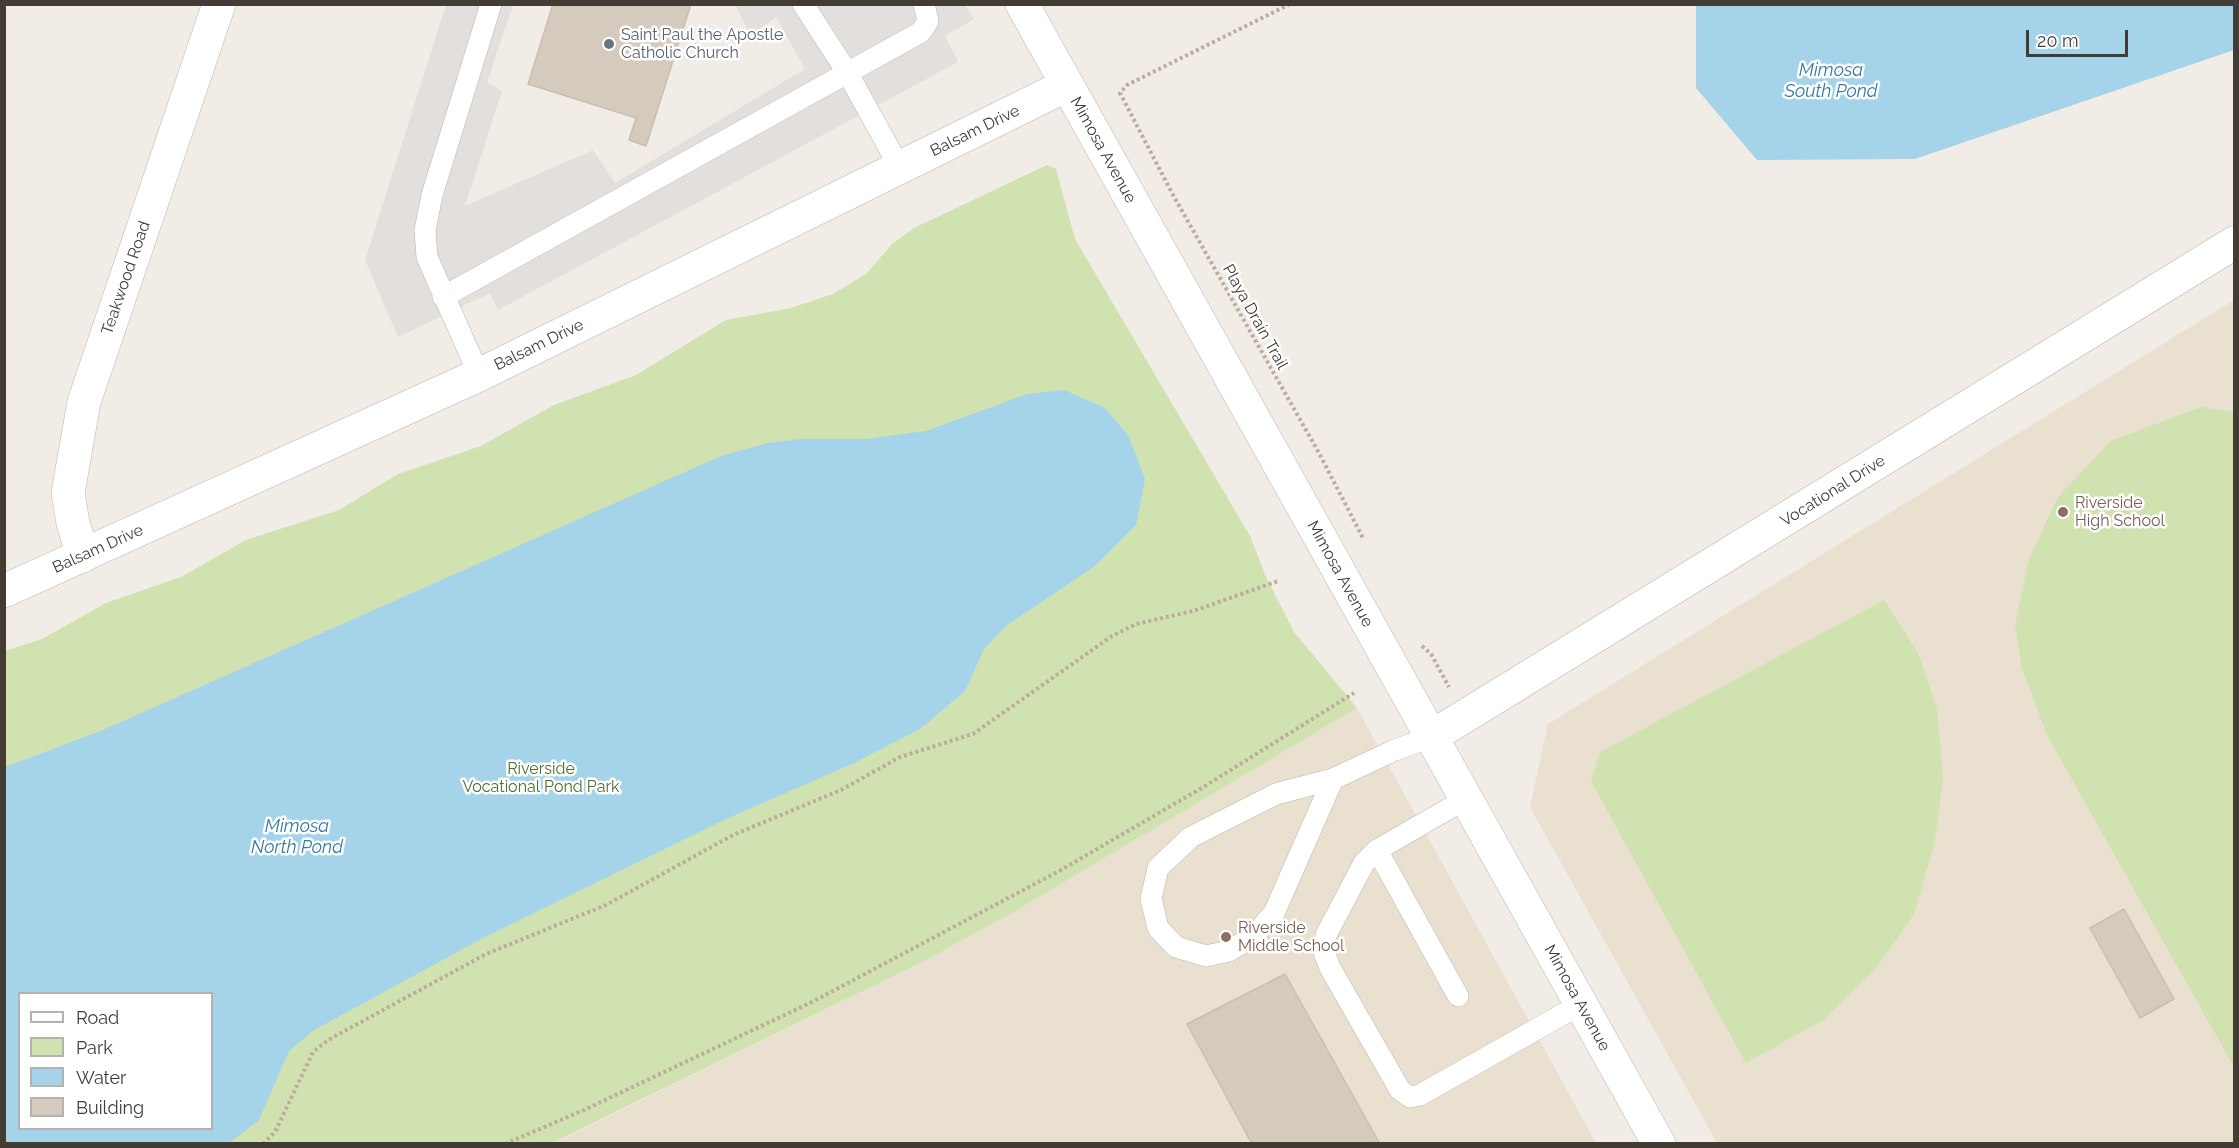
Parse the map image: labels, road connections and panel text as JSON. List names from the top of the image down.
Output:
{
  "streets": {
    "street": [
      "Balsam Drive",
      "Mimosa Avenue",
      "Teakwood Road",
      "Vocational Drive"
    ],
    "path": ["Playa Drain Trail"]
  },
  "crossings": [
    ["Balsam Drive", "Mimosa Avenue"],
    ["Balsam Drive", "Teakwood Road"],
    ["Mimosa Avenue", "Vocational Drive"]
  ],
  "water": ["Mimosa South Pond", "Mimosa North Pond"],
  "parks": ["Riverside Vocational Pond Park"],
  "places": ["Saint Paul the Apostle Catholic Church", "Riverside High School", "Riverside Middle School"],
  "legend": [
    "Road",
    "Park",
    "Water",
    "Building"
  ],
  "scale_bar": "20 m"
}
